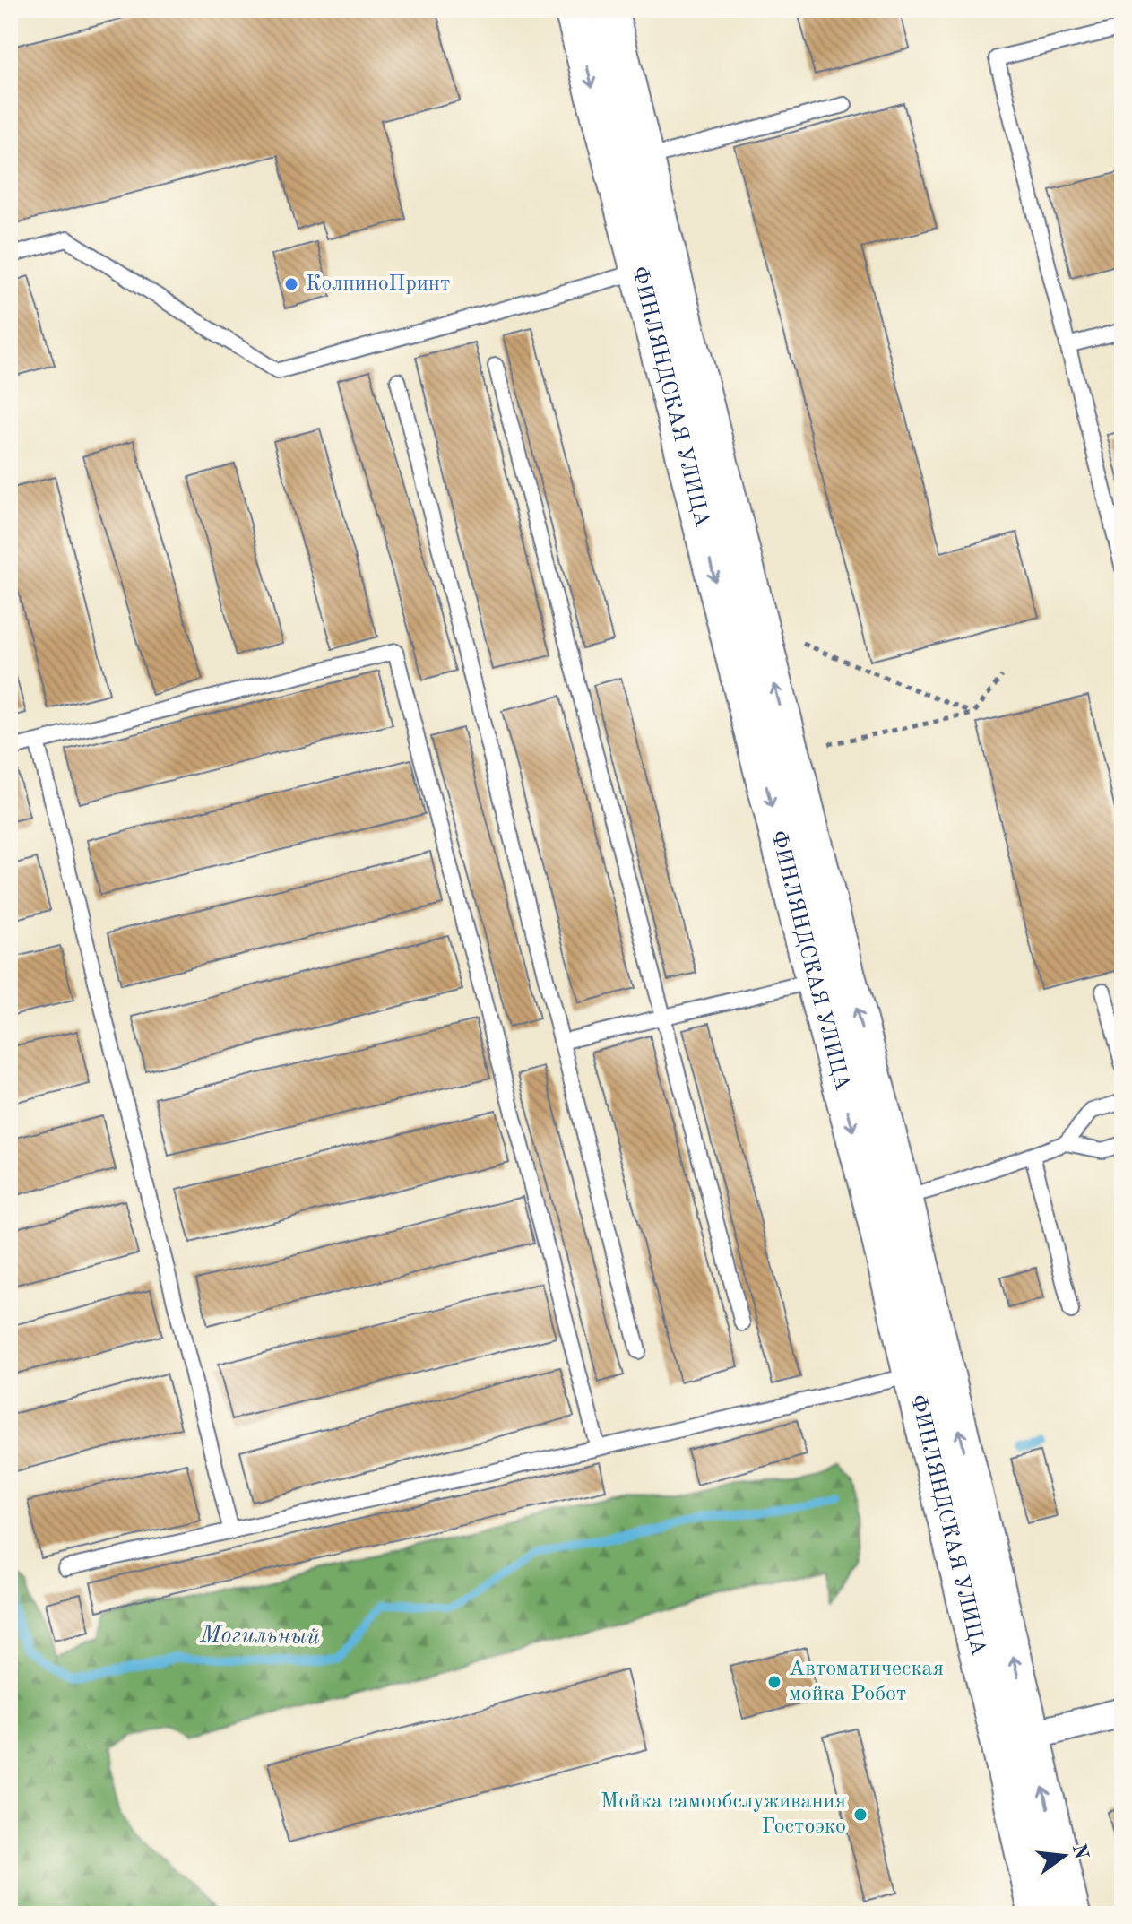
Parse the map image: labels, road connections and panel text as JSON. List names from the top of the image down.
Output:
{
  "streets": {
    "street": ["ФИНЛЯНДСКАЯ УЛИЦА"]
  },
  "water": ["Могильный"],
  "places": ["КолпиноПринт", "Автоматическая мойка Робот", "Мойка самообслуживания Гостоэко"],
  "north": "right"
}
